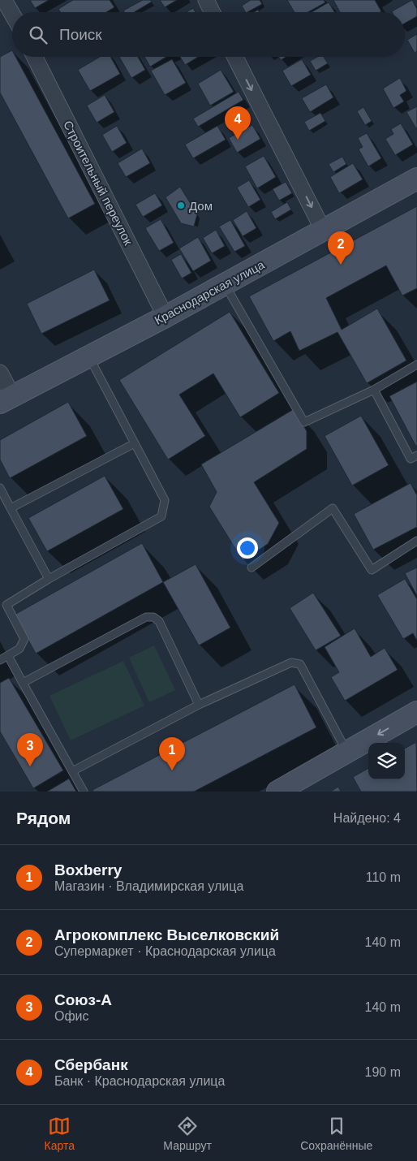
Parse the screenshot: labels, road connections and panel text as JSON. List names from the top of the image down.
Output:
{
  "streets": {
    "street": ["Строительный переулок", "Краснодарская улица"]
  },
  "crossings": [
    ["Строительный переулок", "Краснодарская улица"]
  ],
  "places": ["Дом"],
  "page": {
    "search": "Поиск",
    "pins": [
      "4",
      "2",
      "3",
      "1"
    ],
    "heading": ["Рядом", "Найдено: 4"],
    "list": [
      {
        "mark": "1",
        "name": "Boxberry",
        "note": "Магазин · Владимирская улица",
        "value": "110 m"
      },
      {
        "mark": "2",
        "name": "Агрокомплекс Выселковский",
        "note": "Супермаркет · Краснодарская улица",
        "value": "140 m"
      },
      {
        "mark": "3",
        "name": "Союз-А",
        "note": "Офис",
        "value": "140 m"
      },
      {
        "mark": "4",
        "name": "Сбербанк",
        "note": "Банк · Краснодарская улица",
        "value": "190 m"
      }
    ],
    "nav": ["Карта", "Маршрут", "Сохранённые"]
  }
}
